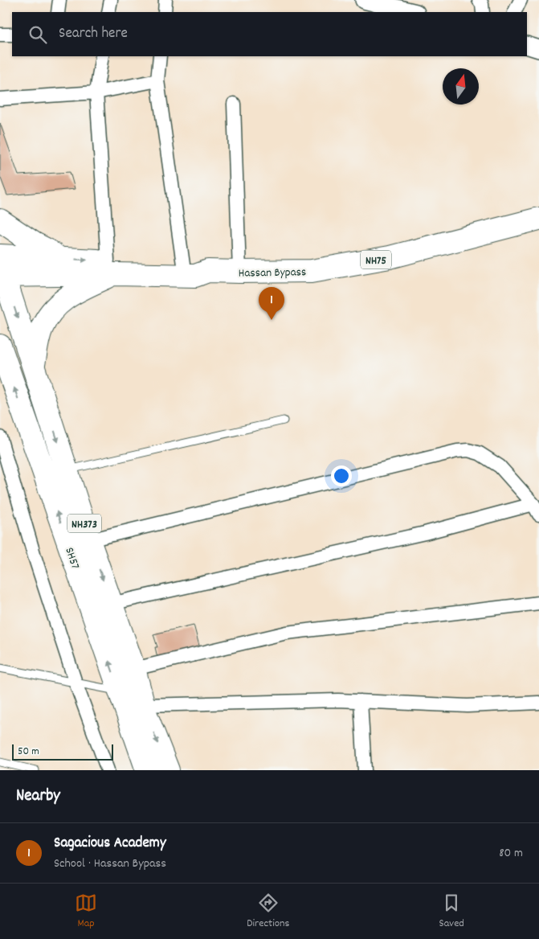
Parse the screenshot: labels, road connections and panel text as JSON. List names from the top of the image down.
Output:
{
  "streets": {
    "highway": [
      "NH75",
      "Hassan Bypass",
      "NH373",
      "SH57"
    ]
  },
  "crossings": [
    ["NH75", "Hassan Bypass"],
    ["NH75", "NH373"],
    ["Hassan Bypass", "NH373"],
    ["NH373", "SH57"]
  ],
  "scale_bar": "50 m",
  "north": "top",
  "page": {
    "search": "Search here",
    "pins": "1",
    "scale": "50 m",
    "heading": "Nearby",
    "list": [
      {
        "mark": "1",
        "name": "Sagacious Academy",
        "note": "School · Hassan Bypass",
        "value": "80 m"
      }
    ],
    "nav": ["Map", "Directions", "Saved"]
  }
}
